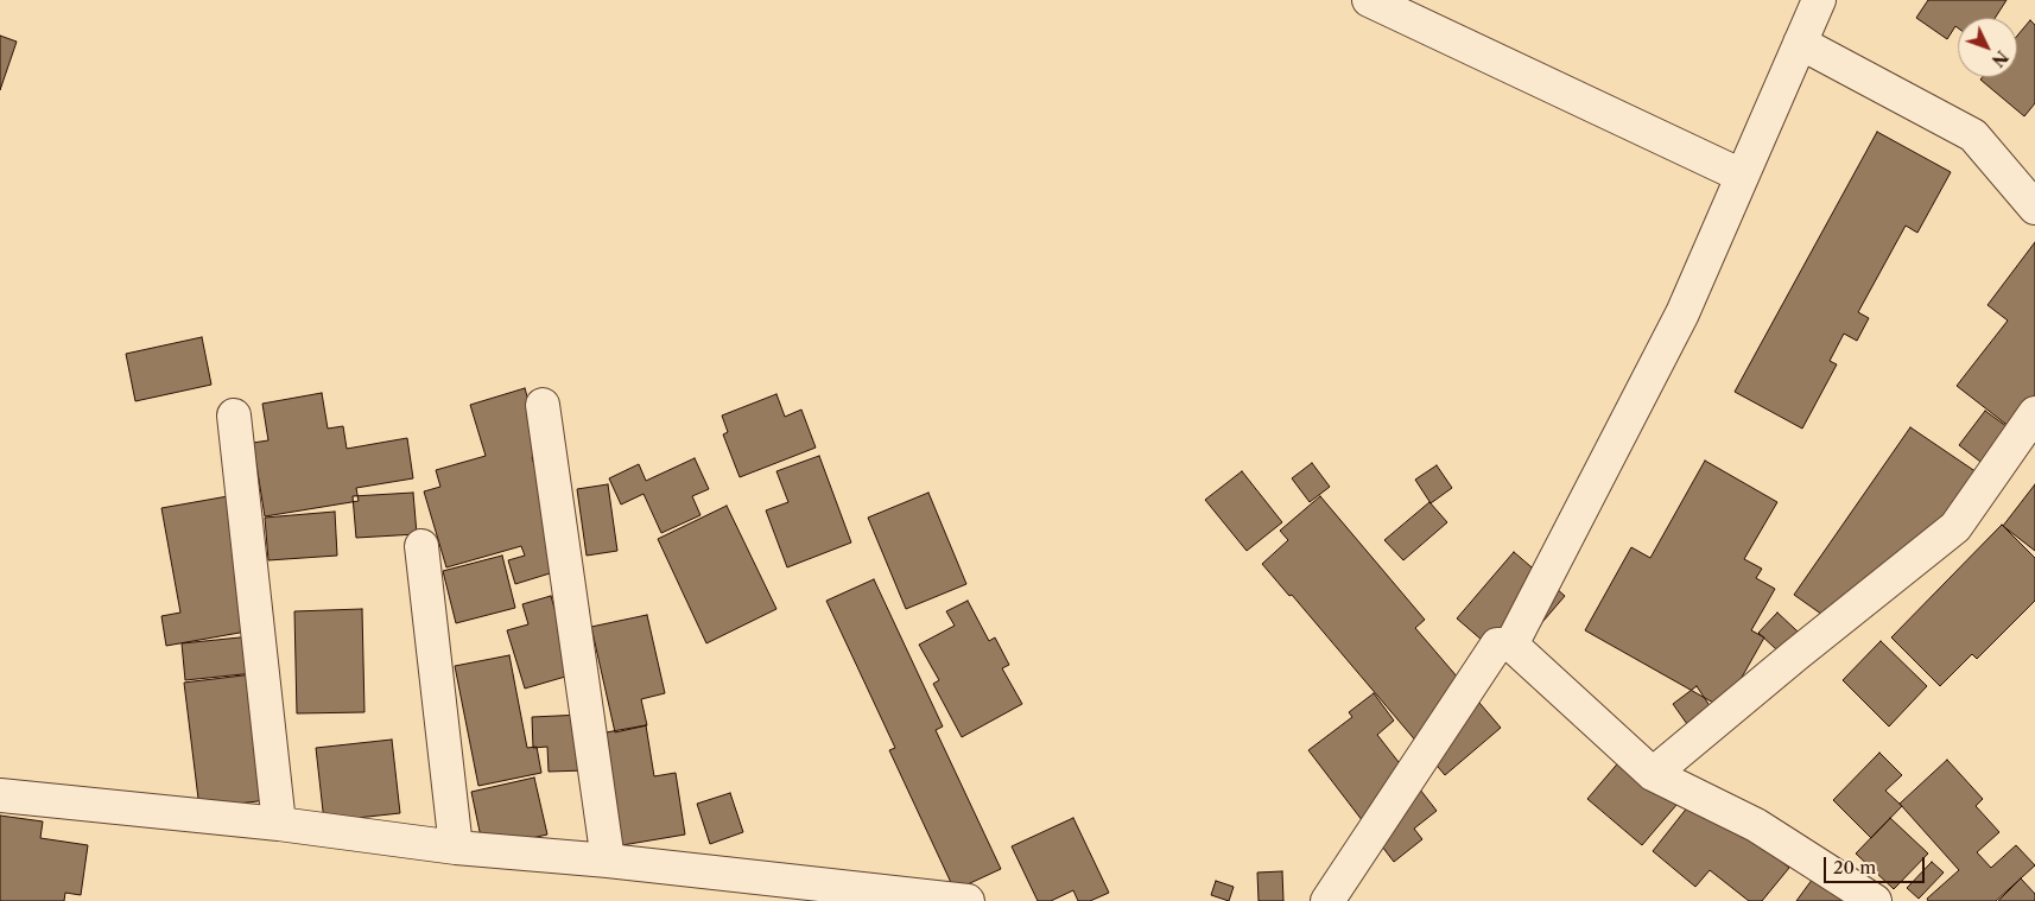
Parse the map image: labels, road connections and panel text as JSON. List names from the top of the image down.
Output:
{
  "scale_bar": "20 m",
  "north": "bottom right"
}
